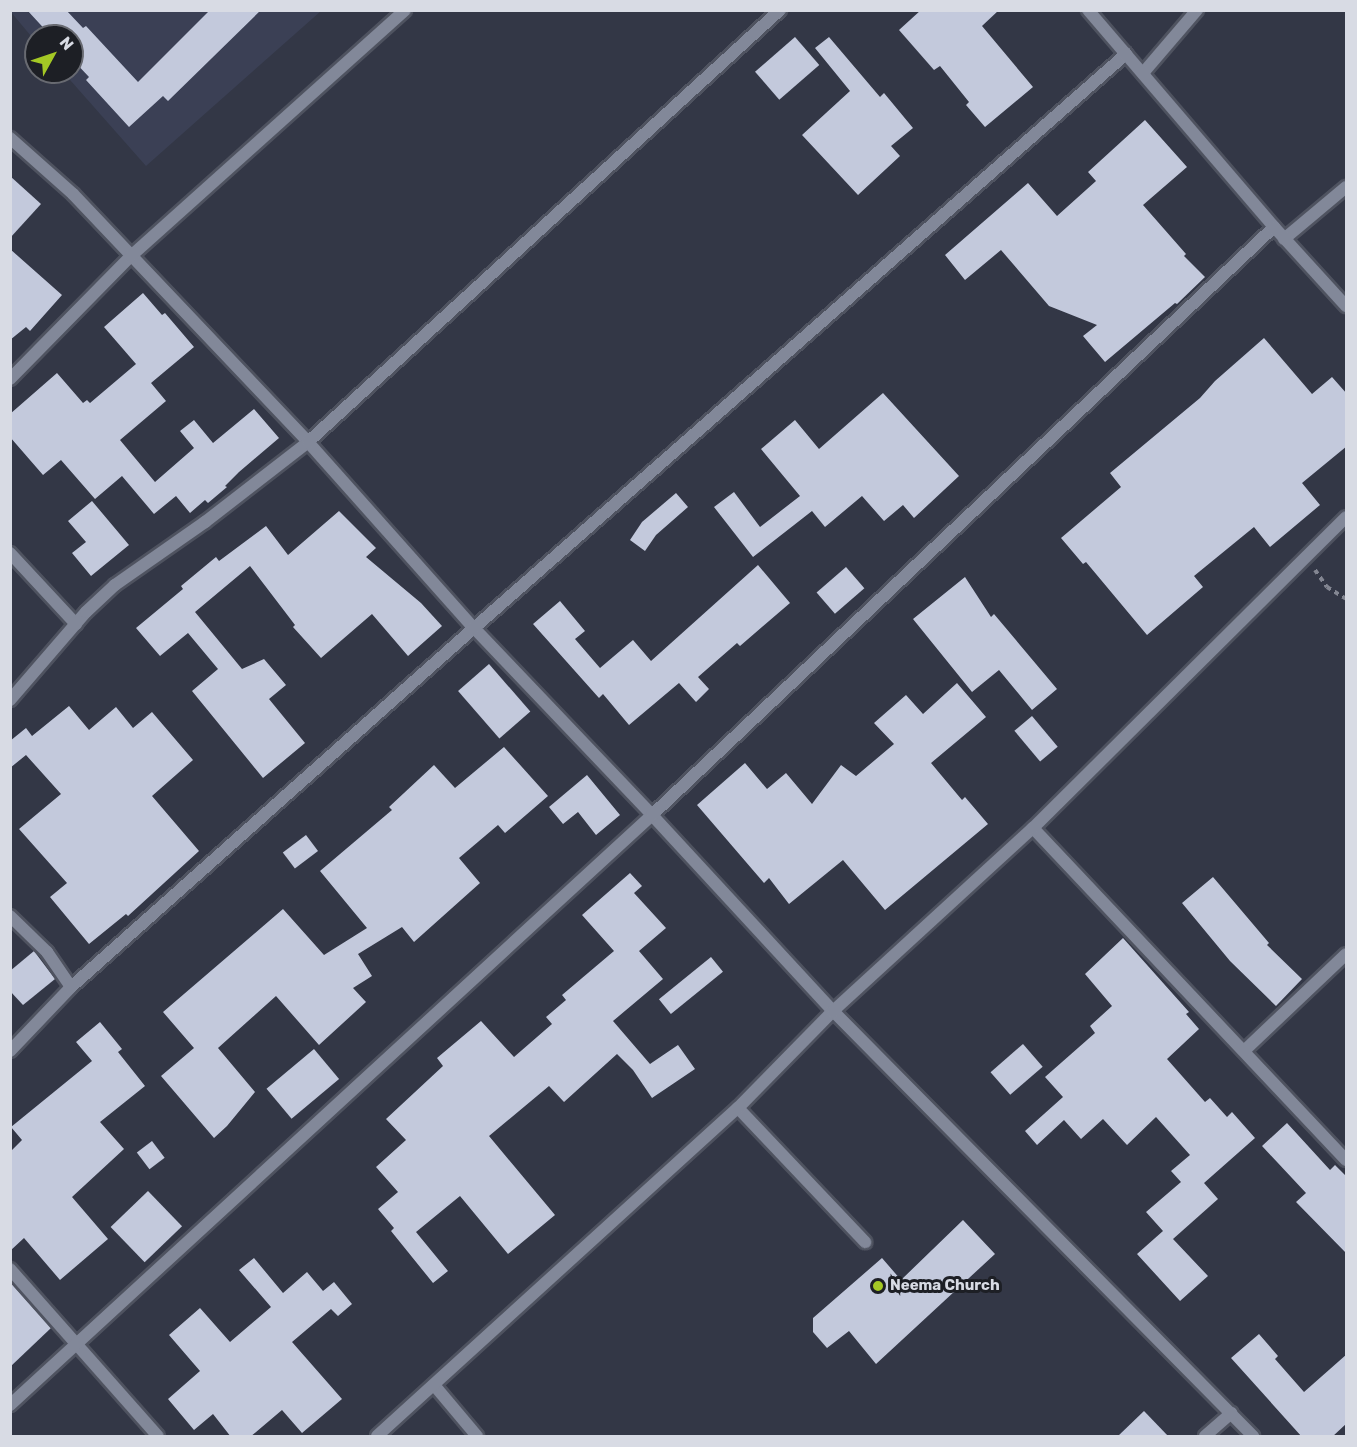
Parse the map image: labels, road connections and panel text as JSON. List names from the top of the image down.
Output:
{
  "places": ["Neema Church"],
  "north": "top right"
}
